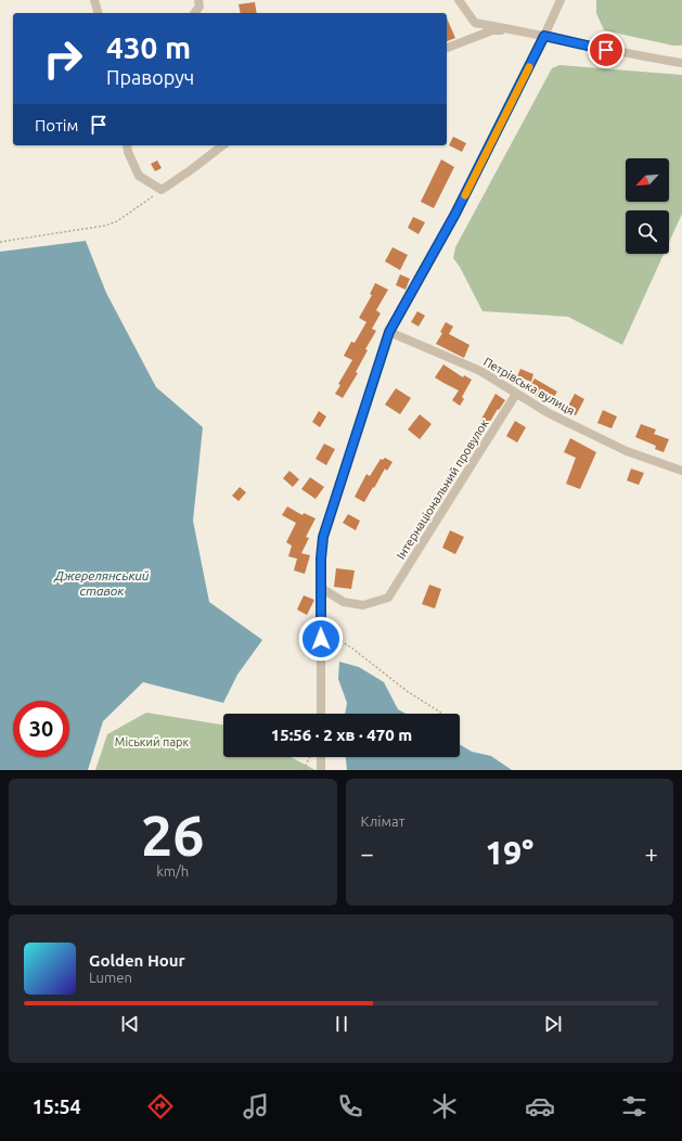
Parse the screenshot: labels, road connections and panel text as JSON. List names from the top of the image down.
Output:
{
  "streets": {
    "street": ["Петрівська вулиця", "Інтернаціональний провулок"]
  },
  "crossings": [
    ["Петрівська вулиця", "Інтернаціональний провулок"]
  ],
  "water": ["Джерелянський ставок"],
  "parks": ["Міський парк"],
  "north": "bottom left",
  "page": {
    "turn": ["430 m", "Праворуч"],
    "then": "Потім",
    "limit": "30",
    "trip": "15:56 · 2 хв · 470 m",
    "tile": [
      ["26", "km/h"],
      "Клімат"
    ],
    "heat": ["−", "19°", "+"],
    "song": ["Golden Hour", "Lumen"],
    "tabs": "15:54"
  }
}
